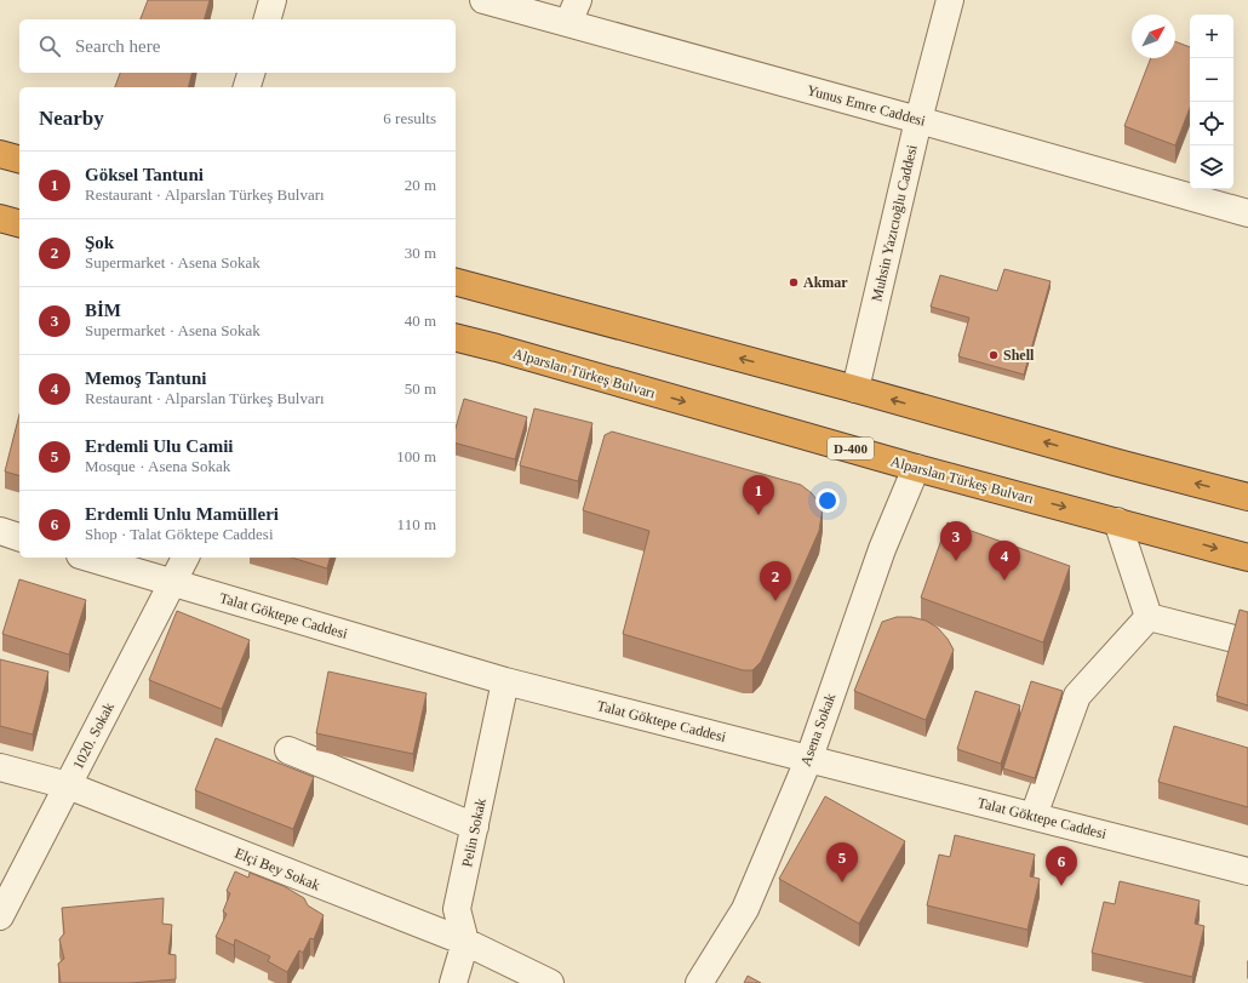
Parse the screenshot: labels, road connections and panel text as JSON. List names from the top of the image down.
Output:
{
  "streets": {
    "highway": ["Alparslan Türkeş Bulvarı", "D-400"],
    "street": [
      "Yunus Emre Caddesi",
      "Muhsin Yazıcıoğlu Caddesi",
      "Talat Göktepe Caddesi",
      "Asena Sokak",
      "1020. Sokak",
      "Pelin Sokak",
      "Elçi Bey Sokak"
    ]
  },
  "crossings": [
    ["Yunus Emre Caddesi", "Muhsin Yazıcıoğlu Caddesi"],
    ["Alparslan Türkeş Bulvarı", "Asena Sokak"],
    ["Talat Göktepe Caddesi", "Asena Sokak"],
    ["Talat Göktepe Caddesi", "1020. Sokak"],
    ["Talat Göktepe Caddesi", "Pelin Sokak"],
    ["1020. Sokak", "Elçi Bey Sokak"],
    ["Pelin Sokak", "Elçi Bey Sokak"]
  ],
  "places": ["Akmar", "Shell"],
  "north": "top right",
  "page": {
    "map_buttons": ["+", "−"],
    "search": "Search here",
    "heading": ["Nearby", "6 results"],
    "list": [
      {
        "mark": "1",
        "name": "Göksel Tantuni",
        "note": "Restaurant · Alparslan Türkeş Bulvarı",
        "value": "20 m"
      },
      {
        "mark": "2",
        "name": "Şok",
        "note": "Supermarket · Asena Sokak",
        "value": "30 m"
      },
      {
        "mark": "3",
        "name": "BİM",
        "note": "Supermarket · Asena Sokak",
        "value": "40 m"
      },
      {
        "mark": "4",
        "name": "Memoş Tantuni",
        "note": "Restaurant · Alparslan Türkeş Bulvarı",
        "value": "50 m"
      },
      {
        "mark": "5",
        "name": "Erdemli Ulu Camii",
        "note": "Mosque · Asena Sokak",
        "value": "100 m"
      },
      {
        "mark": "6",
        "name": "Erdemli Unlu Mamülleri",
        "note": "Shop · Talat Göktepe Caddesi",
        "value": "110 m"
      }
    ],
    "pins": [
      "1",
      "3",
      "4",
      "2",
      "5",
      "6"
    ]
  }
}
